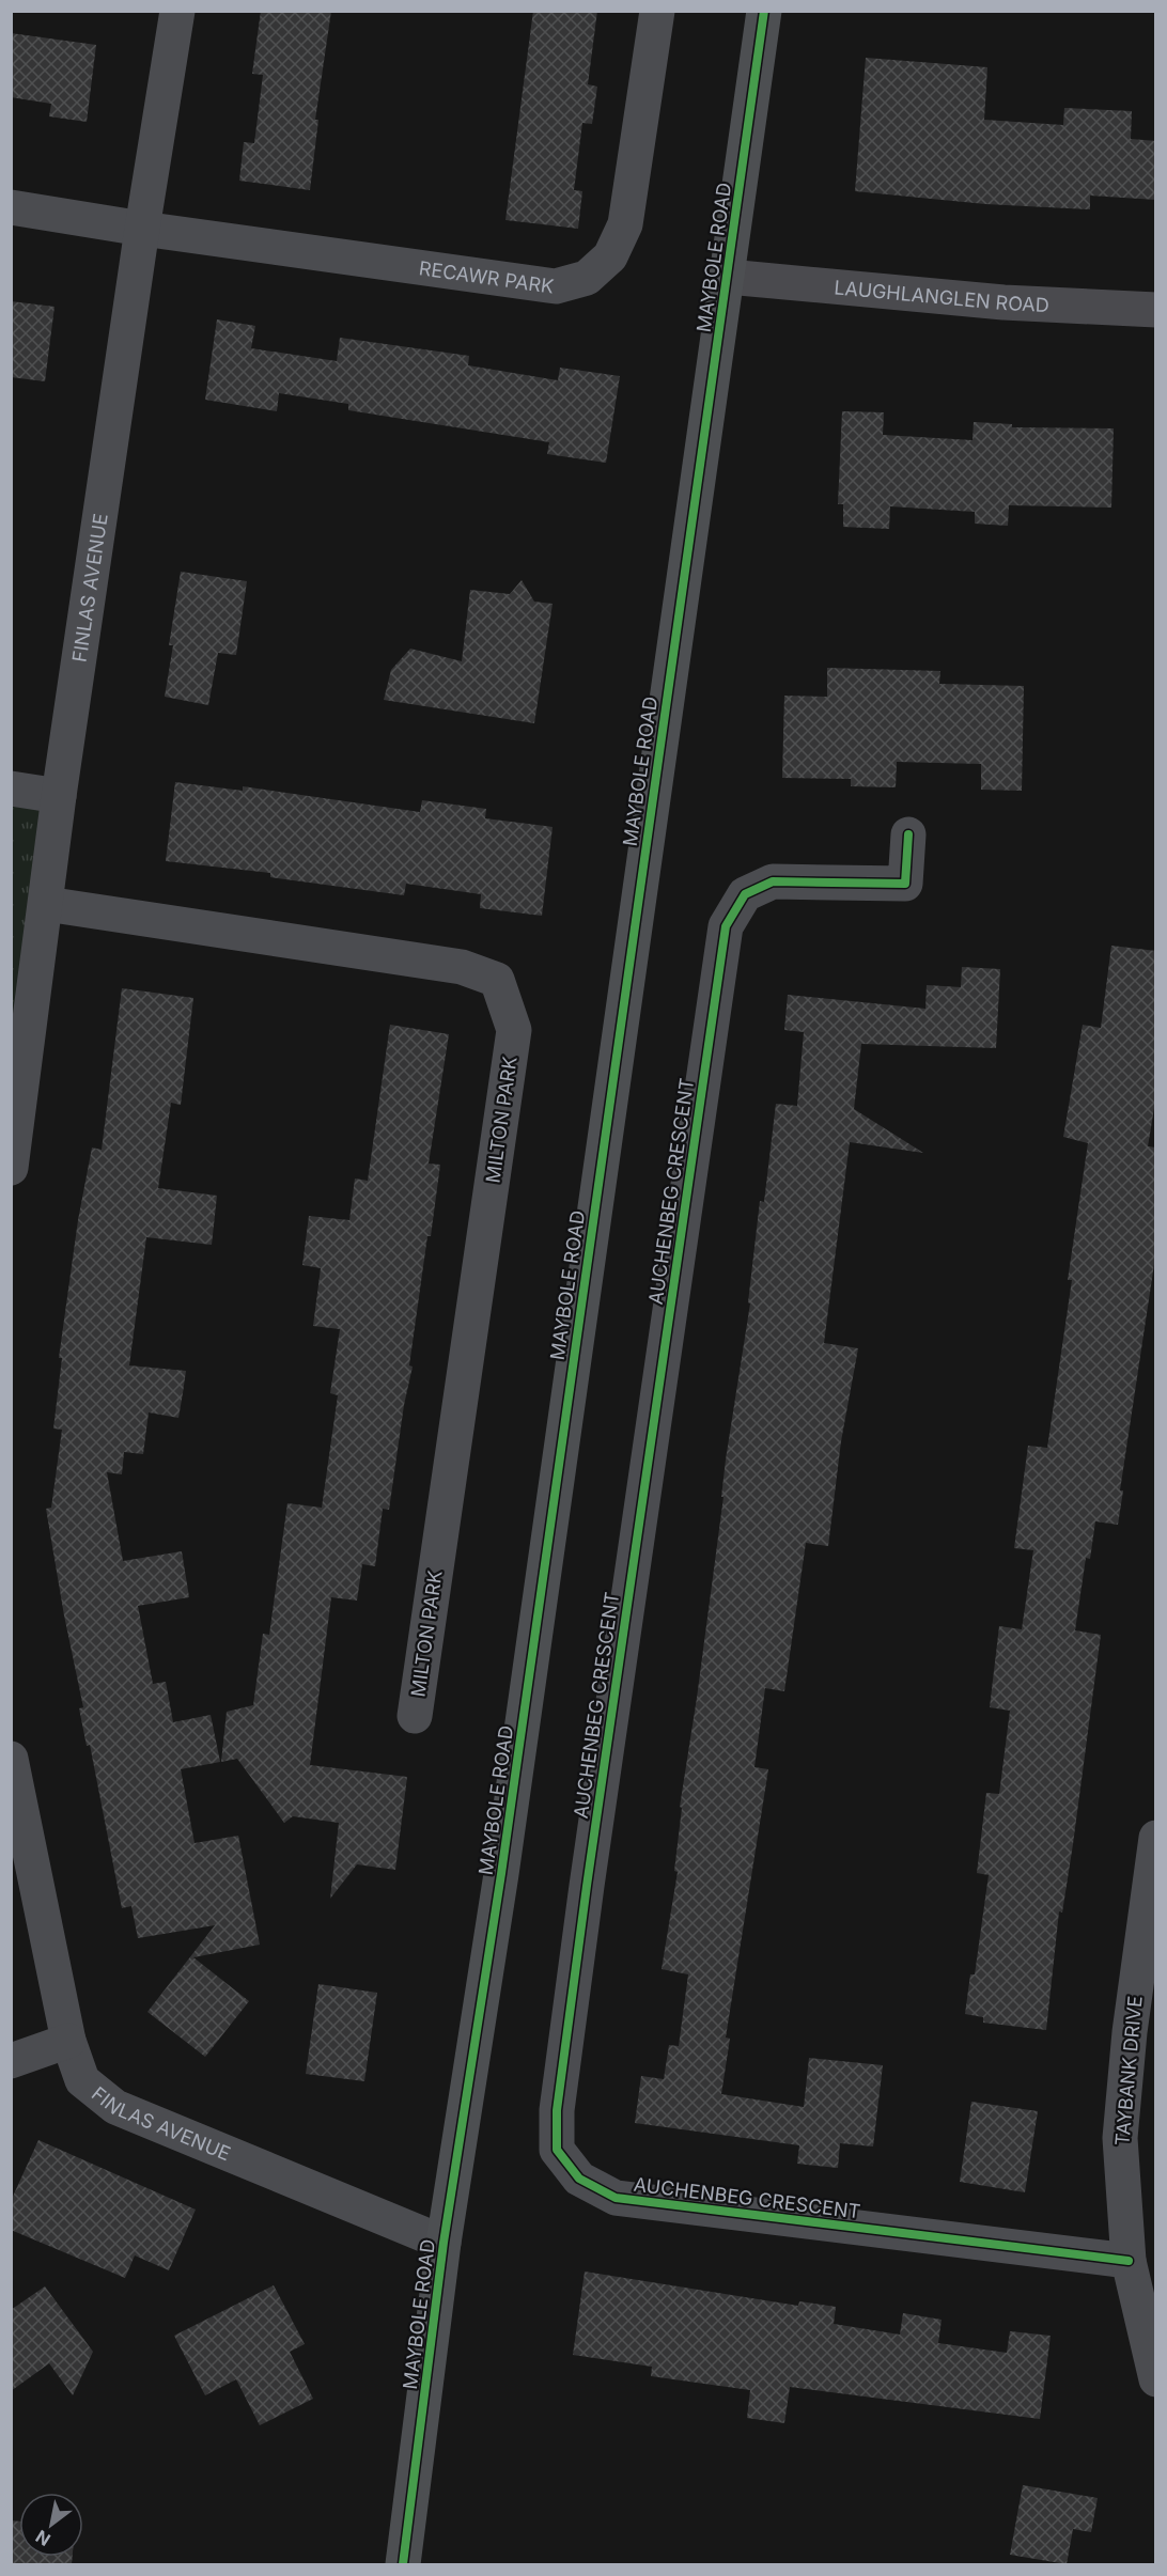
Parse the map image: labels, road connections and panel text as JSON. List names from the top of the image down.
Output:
{
  "streets": {
    "main road": ["MAYBOLE ROAD"],
    "street": [
      "RECAWR PARK",
      "LAUGHLANGLEN ROAD",
      "FINLAS AVENUE",
      "MILTON PARK",
      "AUCHENBEG CRESCENT",
      "TAYBANK DRIVE"
    ]
  },
  "crossings": [
    ["MAYBOLE ROAD", "LAUGHLANGLEN ROAD"],
    ["MAYBOLE ROAD", "FINLAS AVENUE"],
    ["RECAWR PARK", "FINLAS AVENUE"],
    ["FINLAS AVENUE", "MILTON PARK"],
    ["AUCHENBEG CRESCENT", "TAYBANK DRIVE"]
  ],
  "north": "bottom left"
}
